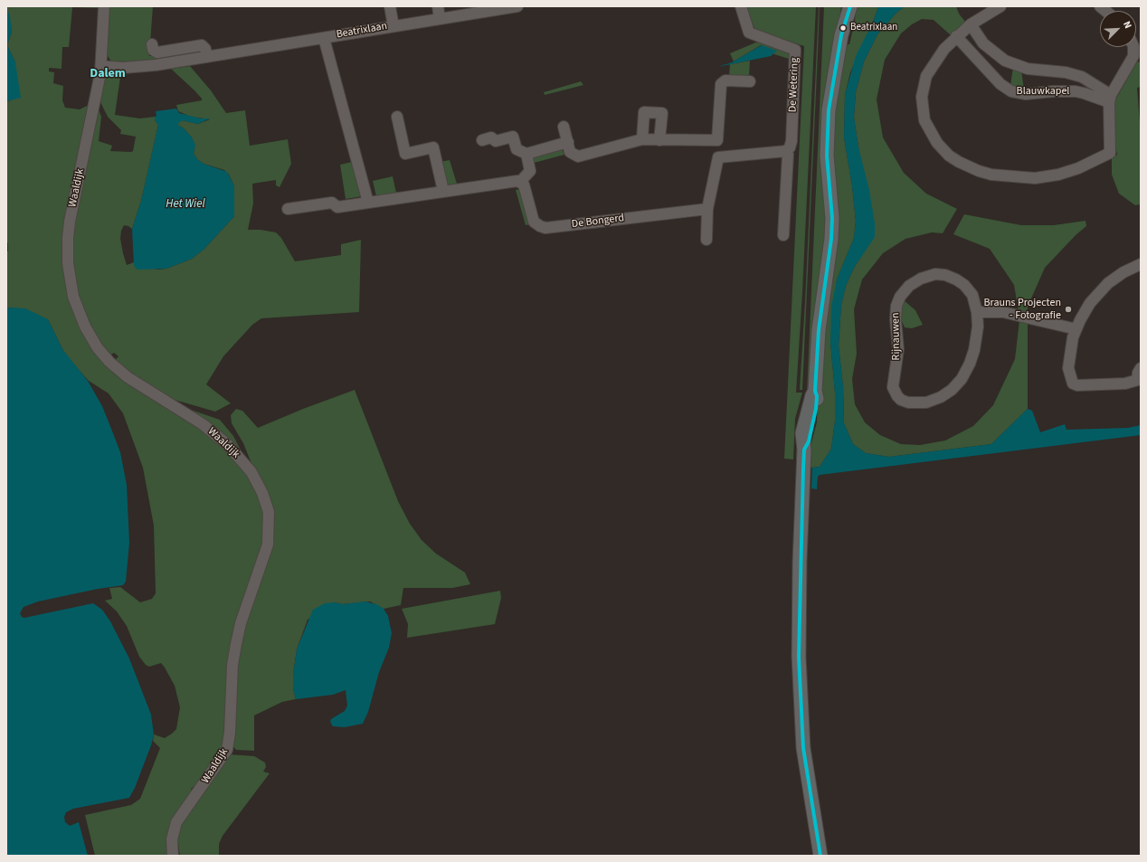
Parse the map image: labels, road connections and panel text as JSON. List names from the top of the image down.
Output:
{
  "streets": {
    "street": [
      "Beatrixlaan",
      "De Wetering",
      "Blauwkapel",
      "Waaldijk",
      "De Bongerd",
      "Rijnauwen"
    ]
  },
  "crossings": [
    ["Beatrixlaan", "Waaldijk"]
  ],
  "districts": ["Dalem"],
  "water": ["Het Wiel"],
  "places": ["Beatrixlaan", "Brauns Projecten - Fotografie"],
  "north": "top right"
}
